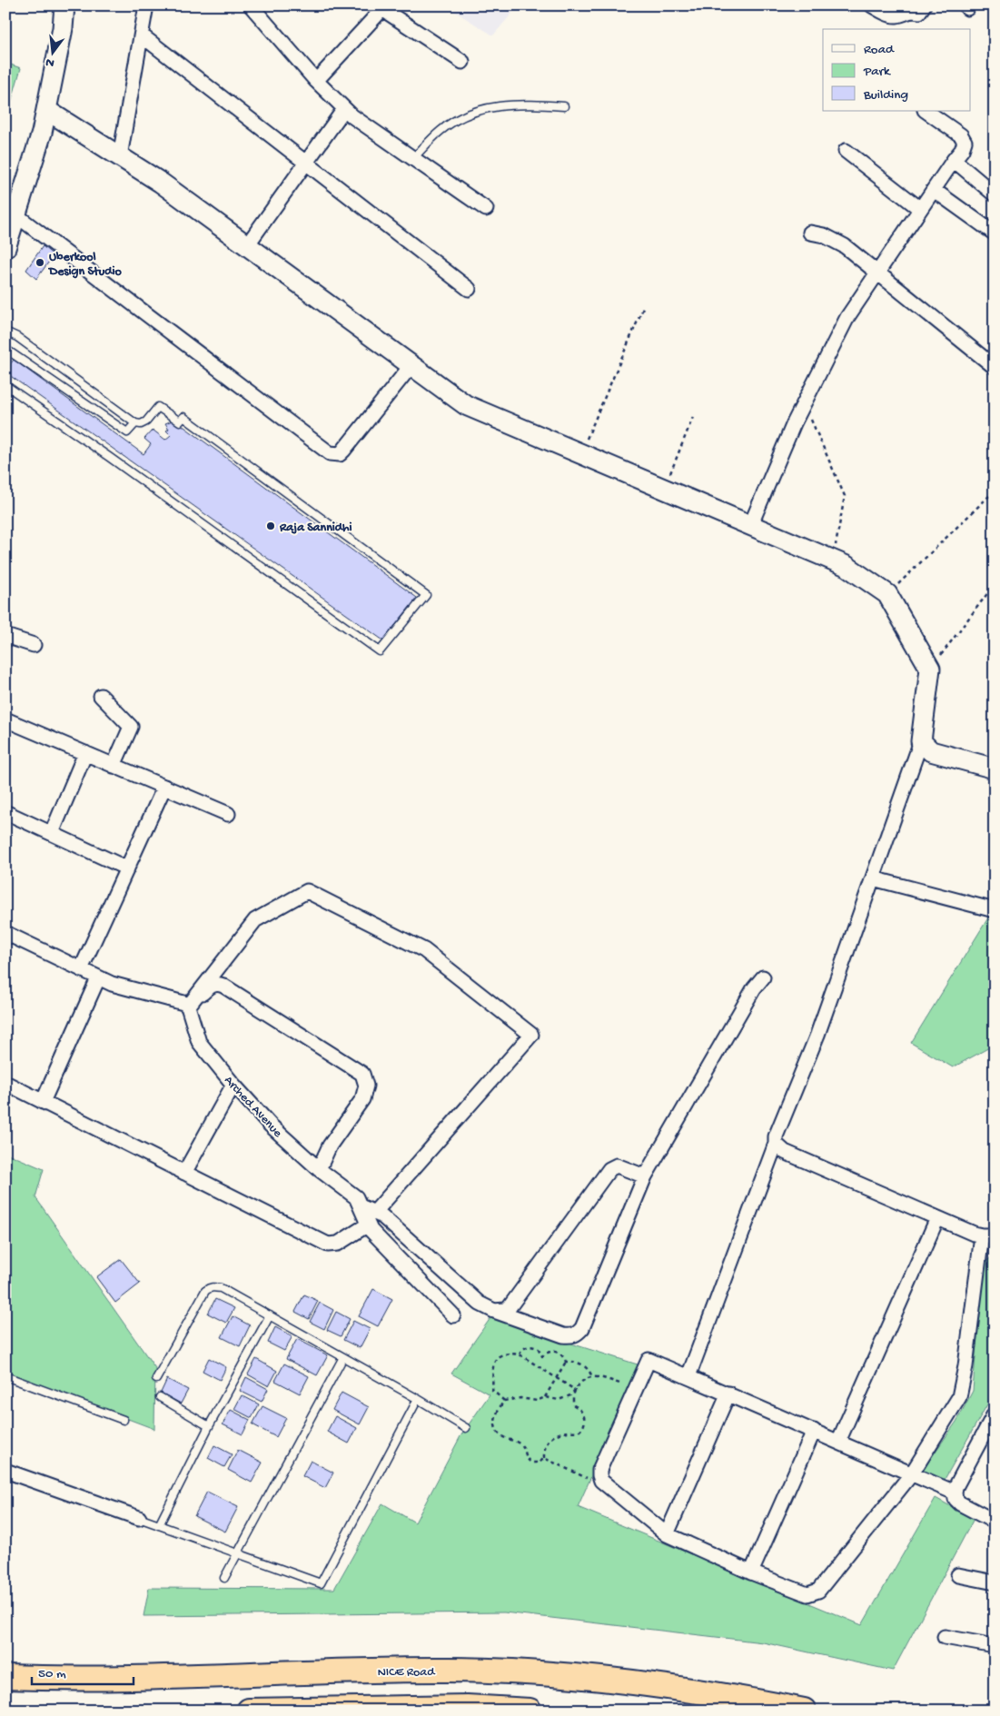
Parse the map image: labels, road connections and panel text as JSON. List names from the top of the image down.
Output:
{
  "streets": {
    "highway": ["NICE Road"],
    "street": ["Arched Avenue"]
  },
  "places": ["Uberkool Design Studio", "Raja Sannidhi"],
  "legend": ["Road", "Park", "Building"],
  "scale_bar": "50 m",
  "north": "bottom"
}
